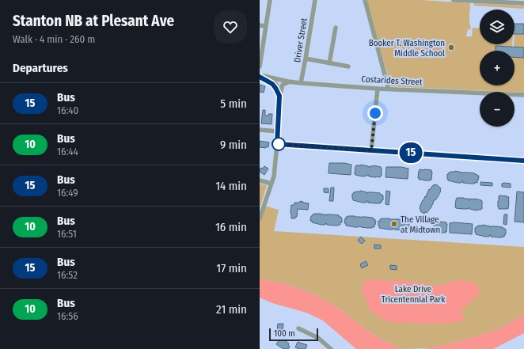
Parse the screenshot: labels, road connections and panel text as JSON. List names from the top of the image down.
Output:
{
  "streets": {
    "street": ["Driver Street", "Costarides Street"]
  },
  "crossings": [
    ["Driver Street", "Costarides Street"]
  ],
  "parks": ["Lake Drive Tricentennial Park"],
  "places": ["Booker T. Washington Middle School", "The Village at Midtown"],
  "lines": ["bus line 15"],
  "scale_bar": "100 m",
  "page": {
    "heading": [
      ["Stanton NB at Plesant Ave", "Walk · 4 min · 260 m"],
      "Departures"
    ],
    "on_map": "15",
    "map_buttons": ["+", "−"],
    "list": [
      {
        "mark": "15",
        "name": "Bus",
        "note": "16:40",
        "value": "5 min"
      },
      {
        "mark": "10",
        "name": "Bus",
        "note": "16:44",
        "value": "9 min"
      },
      {
        "mark": "15",
        "name": "Bus",
        "note": "16:49",
        "value": "14 min"
      },
      {
        "mark": "10",
        "name": "Bus",
        "note": "16:51",
        "value": "16 min"
      },
      {
        "mark": "15",
        "name": "Bus",
        "note": "16:52",
        "value": "17 min"
      },
      {
        "mark": "10",
        "name": "Bus",
        "note": "16:56",
        "value": "21 min"
      }
    ],
    "scale": "100 m"
  }
}
